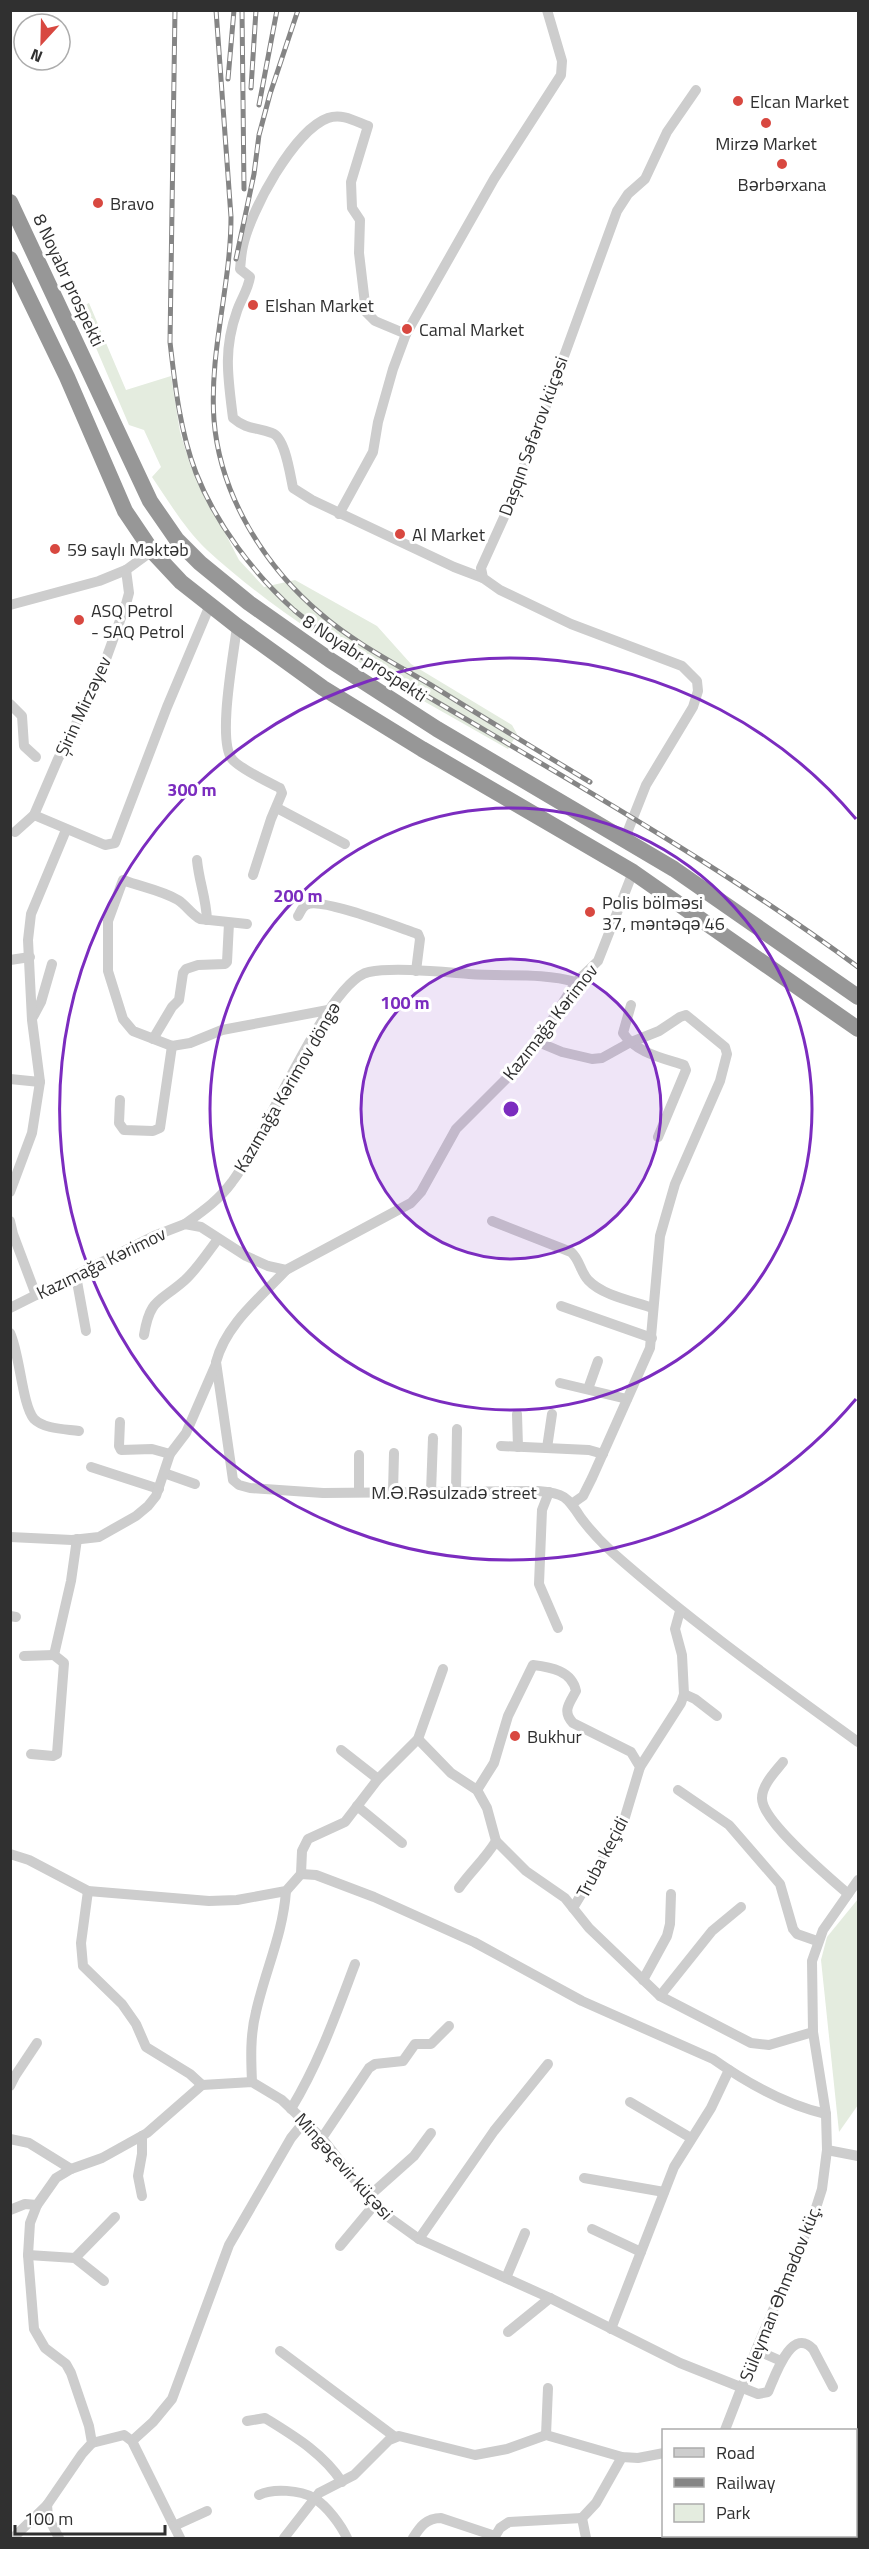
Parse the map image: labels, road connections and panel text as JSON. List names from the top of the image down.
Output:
{
  "streets": {
    "highway": ["8 Noyabr prospekti"],
    "street": [
      "Daşqın Səfərov küçəsi",
      "Şirin Mirzəyev",
      "Kazımağa Kərimov",
      "Kazımağa Kərimov döngə",
      "M.Ə.Rəsulzadə street",
      "Truba keçidi",
      "Mingəçevir küçəsi",
      "Süleyman Əhmədov küç."
    ]
  },
  "crossings": [
    ["Kazımağa Kərimov", "Kazımağa Kərimov döngə"],
    ["Mingəçevir küçəsi", "Süleyman Əhmədov küç."]
  ],
  "places": [
    "Elcan Market",
    "Mirzə Market",
    "Bərbərxana",
    "Bravo",
    "Elshan Market",
    "Camal Market",
    "Al Market",
    "59 saylı Məktəb",
    "ASQ Petrol - SAQ Petrol",
    "Polis bölməsi 37, məntəqə 46",
    "Bukhur"
  ],
  "legend": ["Road", "Railway", "Park"],
  "scale_bar": "100 m",
  "north": "bottom",
  "rings": ["300 m", "200 m", "100 m"]
}
